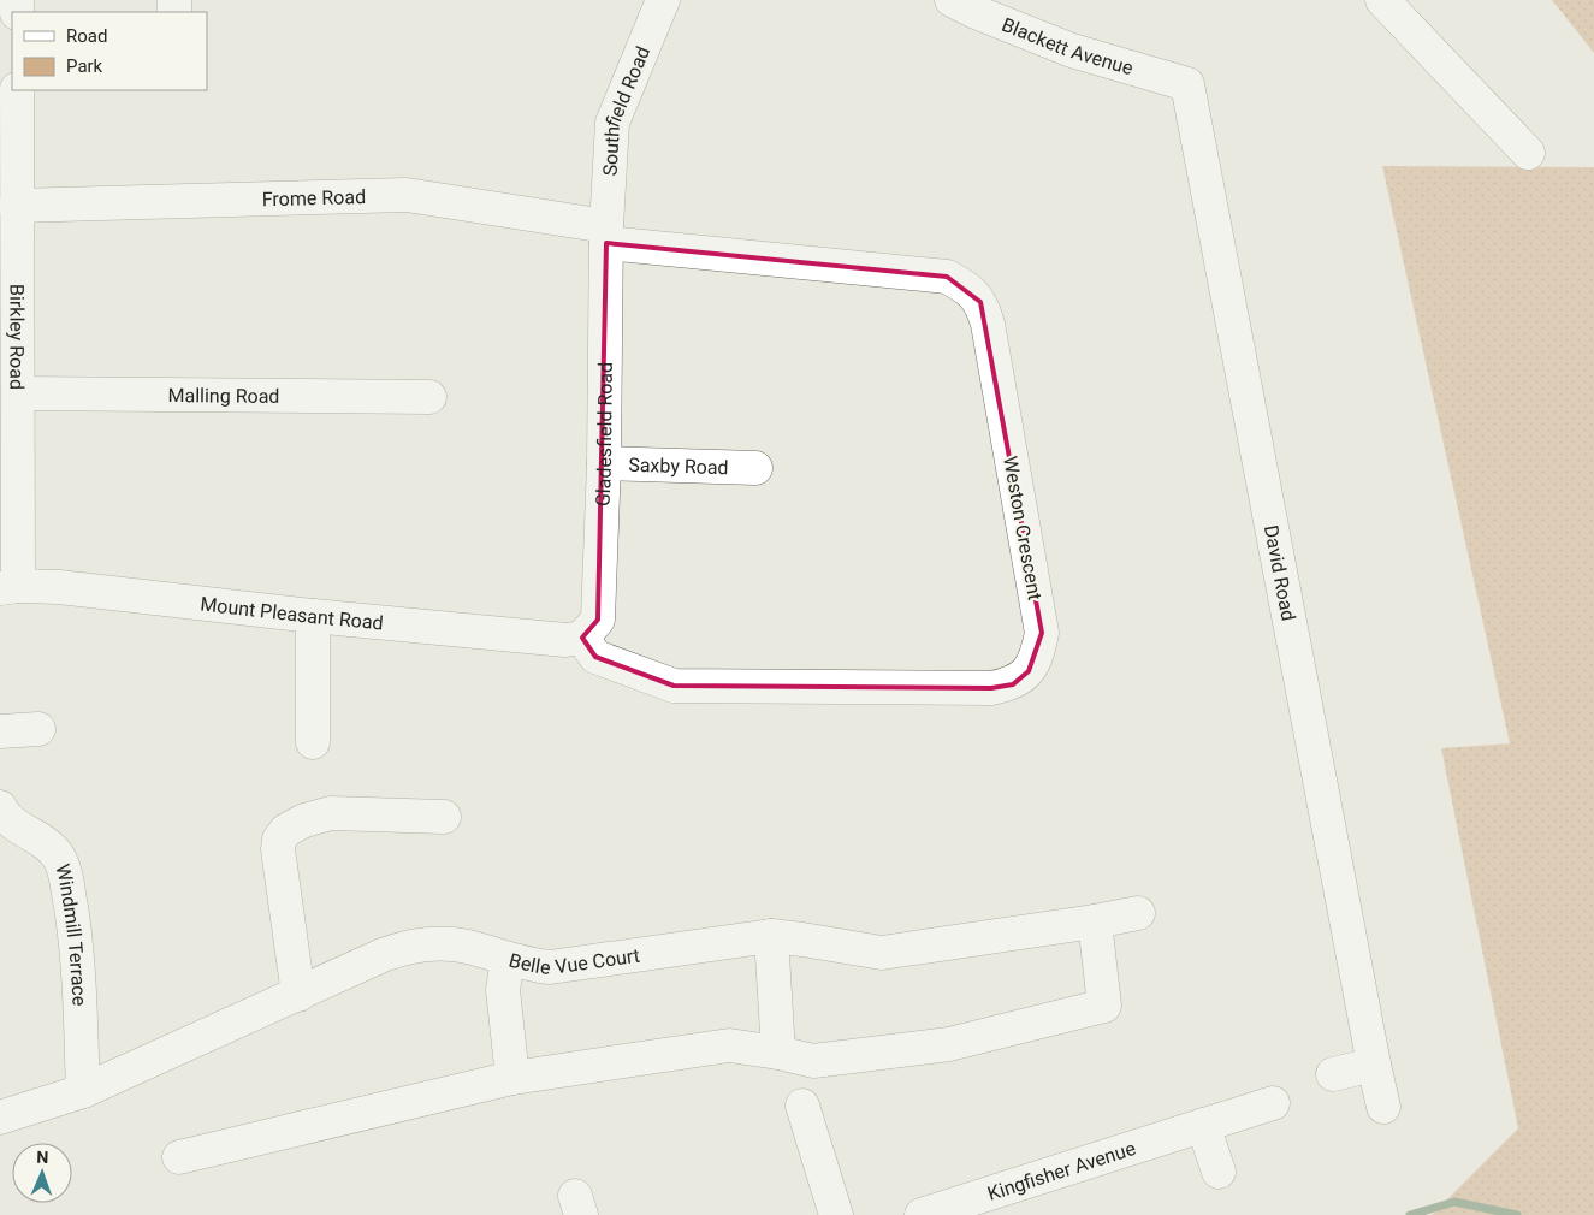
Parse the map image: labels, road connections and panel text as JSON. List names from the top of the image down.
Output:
{
  "streets": {
    "street": [
      "Blackett Avenue",
      "Southfield Road",
      "Frome Road",
      "Birkley Road",
      "Malling Road",
      "Gladesfield Road",
      "Saxby Road",
      "Weston Crescent",
      "David Road",
      "Mount Pleasant Road",
      "Windmill Terrace",
      "Belle Vue Court",
      "Kingfisher Avenue"
    ]
  },
  "crossings": [
    ["Blackett Avenue", "David Road"],
    ["Southfield Road", "Frome Road"],
    ["Southfield Road", "Gladesfield Road"],
    ["Southfield Road", "Weston Crescent"],
    ["Frome Road", "Birkley Road"],
    ["Frome Road", "Gladesfield Road"],
    ["Frome Road", "Weston Crescent"],
    ["Birkley Road", "Malling Road"],
    ["Birkley Road", "Mount Pleasant Road"],
    ["Gladesfield Road", "Saxby Road"],
    ["Gladesfield Road", "Weston Crescent"],
    ["Gladesfield Road", "Mount Pleasant Road"],
    ["Weston Crescent", "Mount Pleasant Road"],
    ["Windmill Terrace", "Belle Vue Court"]
  ],
  "legend": ["Road", "Park"],
  "north": "top"
}
